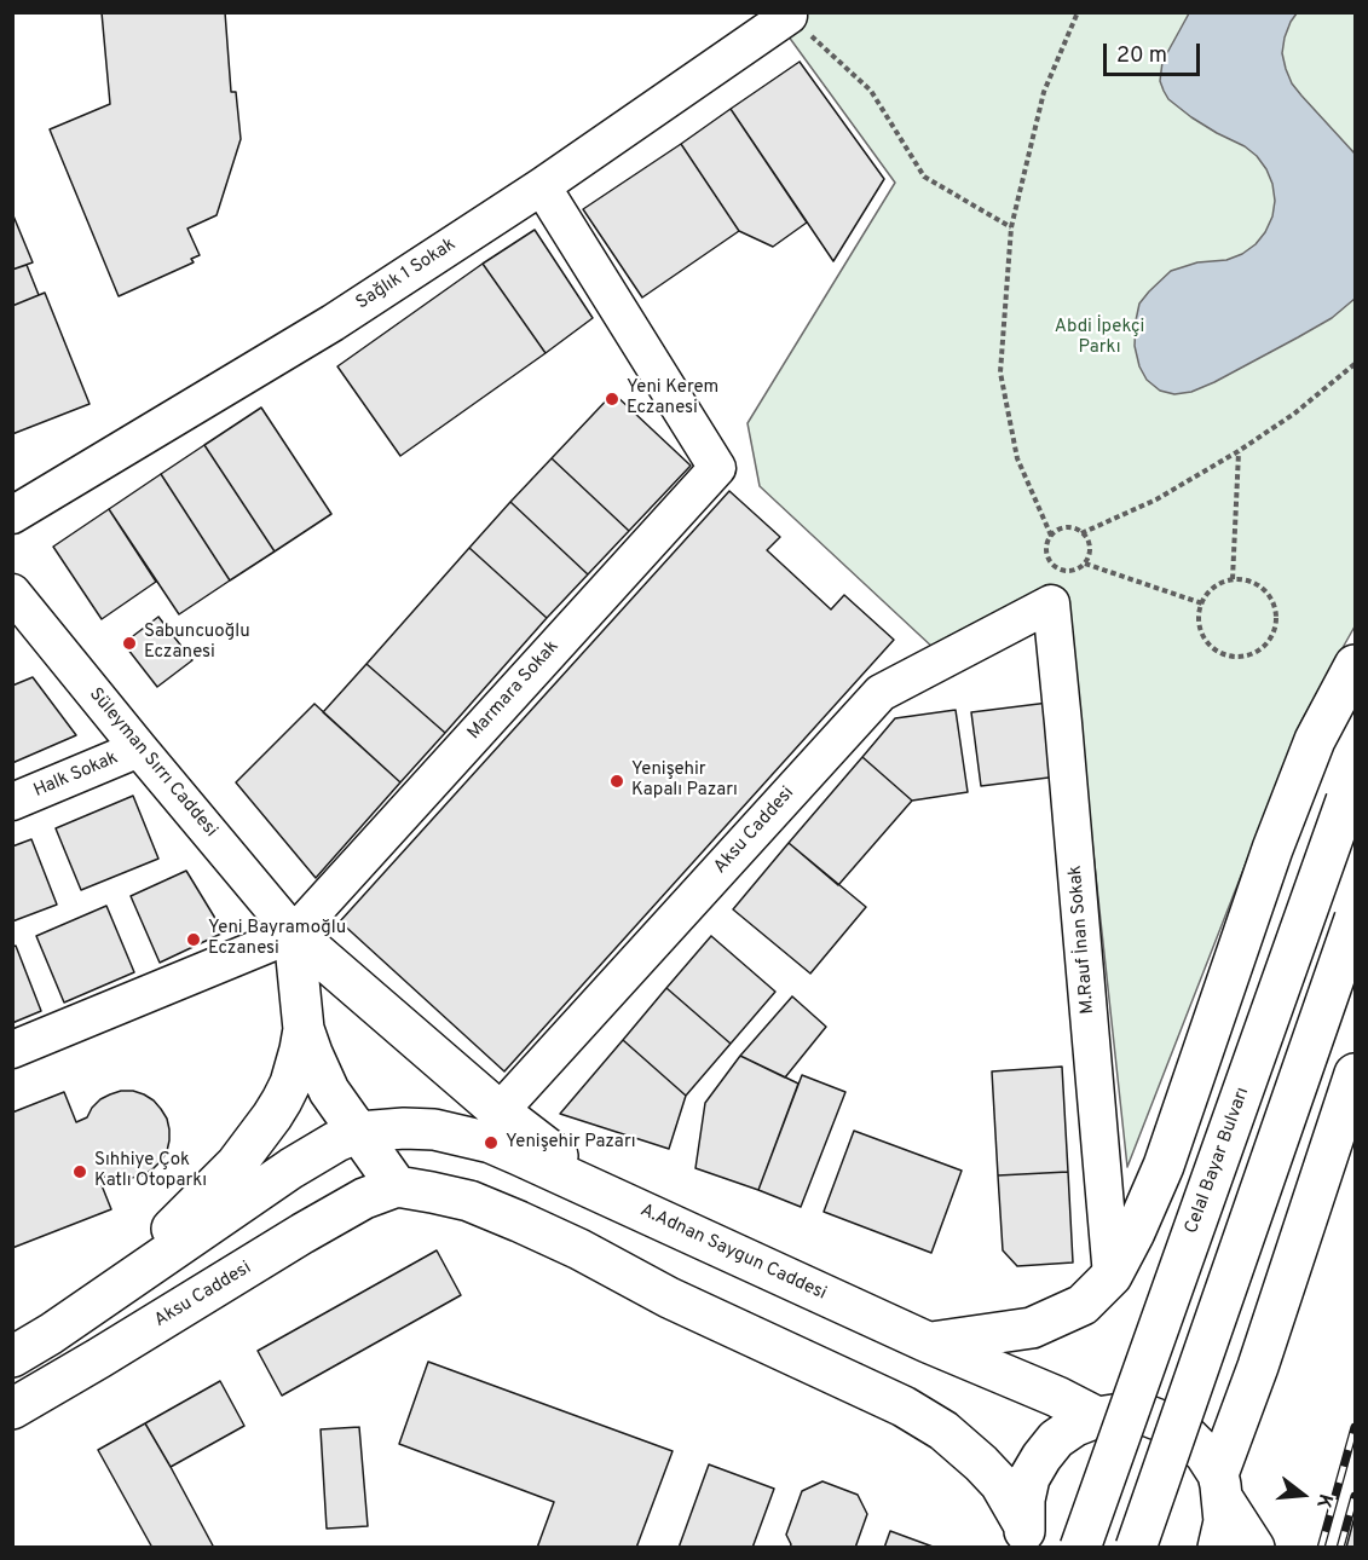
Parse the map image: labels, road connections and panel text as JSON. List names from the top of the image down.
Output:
{
  "streets": {
    "main road": ["Aksu Caddesi", "Celal Bayar Bulvarı", "A.Adnan Saygun Caddesi"],
    "street": [
      "Sağlık 1 Sokak",
      "Marmara Sokak",
      "Süleyman Sırrı Caddesi",
      "Halk Sokak",
      "M.Rauf İnan Sokak"
    ]
  },
  "crossings": [
    ["Sağlık 1 Sokak", "Marmara Sokak"],
    ["Marmara Sokak", "Süleyman Sırrı Caddesi"],
    ["Süleyman Sırrı Caddesi", "Halk Sokak"],
    ["Aksu Caddesi", "M.Rauf İnan Sokak"]
  ],
  "parks": ["Abdi İpekçi Parkı"],
  "places": [
    "Yeni Kerem Eczanesi",
    "Sabuncuoğlu Eczanesi",
    "Yenişehir Kapalı Pazarı",
    "Yeni Bayramoğlu Eczanesi",
    "Yenişehir Pazarı",
    "Sıhhiye Çok Katlı Otoparkı"
  ],
  "scale_bar": "20 m",
  "north": "right"
}
